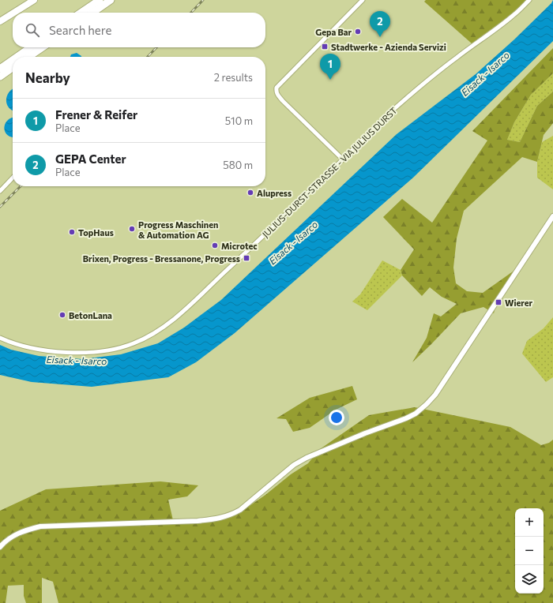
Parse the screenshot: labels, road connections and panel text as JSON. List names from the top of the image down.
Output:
{
  "streets": {
    "street": ["JULIUS-DURST-STRASSE - VIA JULIUS DURST"]
  },
  "water": ["Eisack - Isarco"],
  "places": {
    "other": [
      "Gepa Bar",
      "Alupress",
      "Progress Maschinen & Automation AG",
      "TopHaus",
      "Microtec",
      "BetonLana"
    ],
    "transit": ["Stadtwerke - Azienda Servizi", "Brixen, Progress - Bressanone, Progress", "Wierer"]
  },
  "page": {
    "pins": ["2", "1"],
    "search": "Search here",
    "heading": ["Nearby", "2 results"],
    "list": [
      {
        "mark": "1",
        "name": "Frener & Reifer",
        "note": "Place",
        "value": "510 m"
      },
      {
        "mark": "2",
        "name": "GEPA Center",
        "note": "Place",
        "value": "580 m"
      }
    ],
    "map_buttons": ["+", "−"]
  }
}
